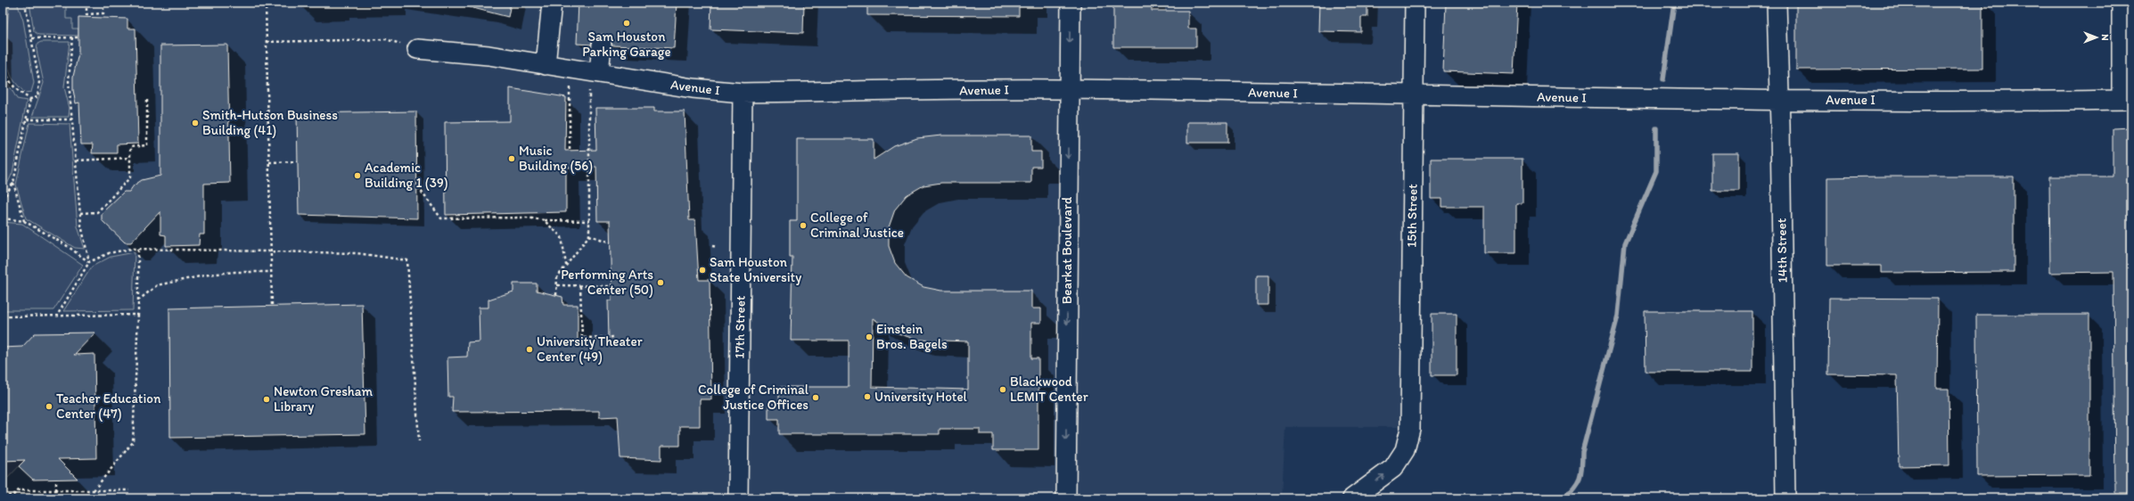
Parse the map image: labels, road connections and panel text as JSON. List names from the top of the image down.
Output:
{
  "streets": {
    "street": [
      "Avenue I",
      "15th Street",
      "Bearkat Boulevard",
      "14th Street",
      "17th Street"
    ]
  },
  "crossings": [
    ["Avenue I", "15th Street"],
    ["Avenue I", "Bearkat Boulevard"],
    ["Avenue I", "14th Street"],
    ["Avenue I", "17th Street"]
  ],
  "one_way": ["15th Street", "Bearkat Boulevard"],
  "places": [
    "Sam Houston Parking Garage",
    "Smith-Hutson Business Building (41)",
    "Music Building (56)",
    "Academic Building 1 (39)",
    "College of Criminal Justice",
    "Sam Houston State University",
    "Performing Arts Center (50)",
    "Einstein Bros. Bagels",
    "University Theater Center (49)",
    "Blackwood LEMIT Center",
    "University Hotel",
    "College of Criminal Justice Offices",
    "Newton Gresham Library",
    "Teacher Education Center (47)"
  ],
  "north": "right"
}
